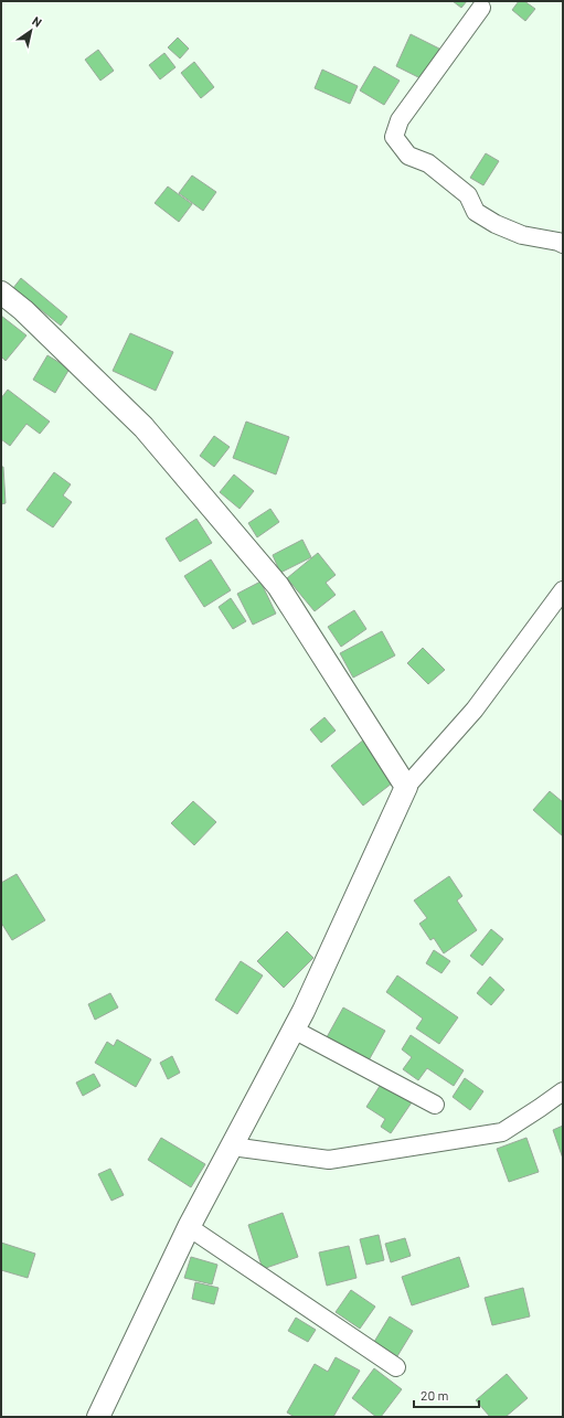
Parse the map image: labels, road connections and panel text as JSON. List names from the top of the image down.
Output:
{
  "scale_bar": "20 m",
  "north": "top right"
}
